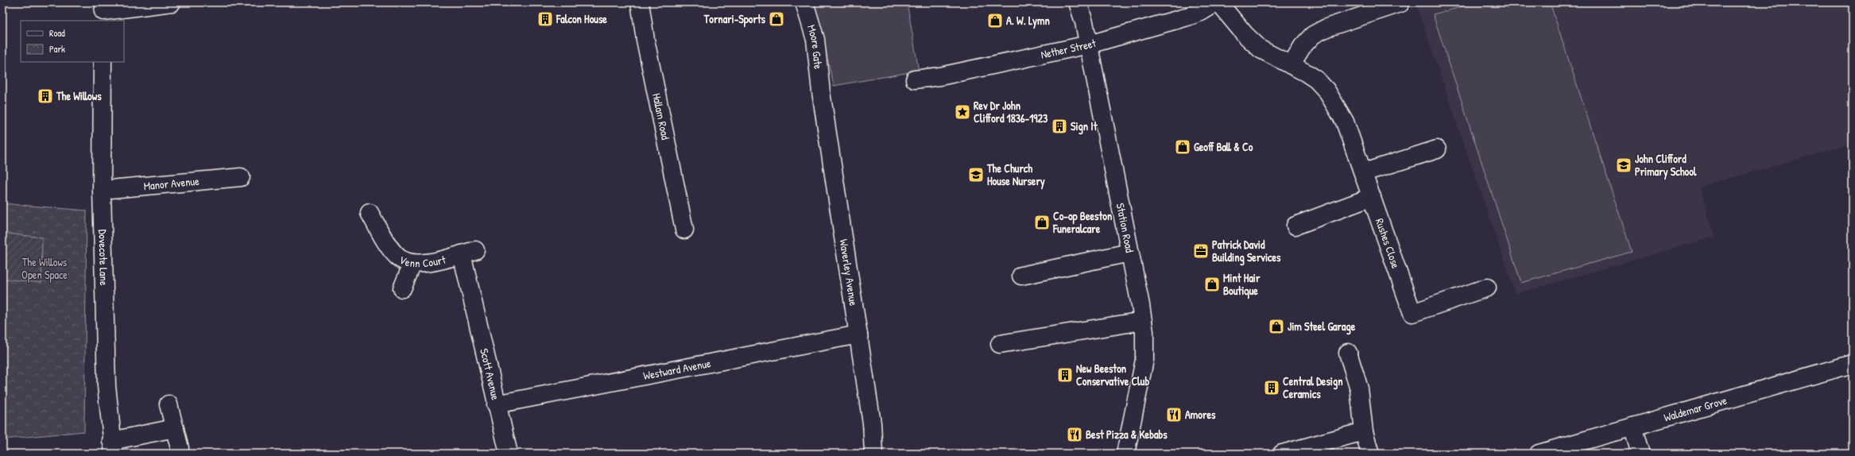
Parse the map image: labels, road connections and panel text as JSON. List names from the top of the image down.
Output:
{
  "streets": {
    "street": [
      "Moore Gate",
      "Nether Street",
      "Hallam Road",
      "Manor Avenue",
      "Station Road",
      "Rushes Close",
      "Venn Court",
      "Dovecote Lane",
      "Waverley Avenue",
      "Westward Avenue",
      "Scott Avenue",
      "Waldemar Grove"
    ]
  },
  "crossings": [
    ["Moore Gate", "Waverley Avenue"],
    ["Nether Street", "Station Road"],
    ["Nether Street", "Rushes Close"],
    ["Manor Avenue", "Dovecote Lane"],
    ["Venn Court", "Scott Avenue"],
    ["Waverley Avenue", "Westward Avenue"],
    ["Westward Avenue", "Scott Avenue"]
  ],
  "parks": ["The Willows Open Space"],
  "places": {
    "building": [
      "Falcon House",
      "The Willows",
      "Sign It",
      "New Beeston Conservative Club",
      "Central Design Ceramics"
    ],
    "shop": [
      "Tornari-Sports",
      "A. W. Lymn",
      "Geoff Ball & Co",
      "Co-op Beeston Funeralcare",
      "Mint Hair Boutique",
      "Jim Steel Garage"
    ],
    "place": ["Rev Dr John Clifford 1836-1923"],
    "school or university": ["John Clifford Primary School", "The Church House Nursery"],
    "office": ["Patrick David Building Services"],
    "restaurant": ["Amores", "Best Pizza & Kebabs"]
  },
  "legend": ["Road", "Park"]
}
